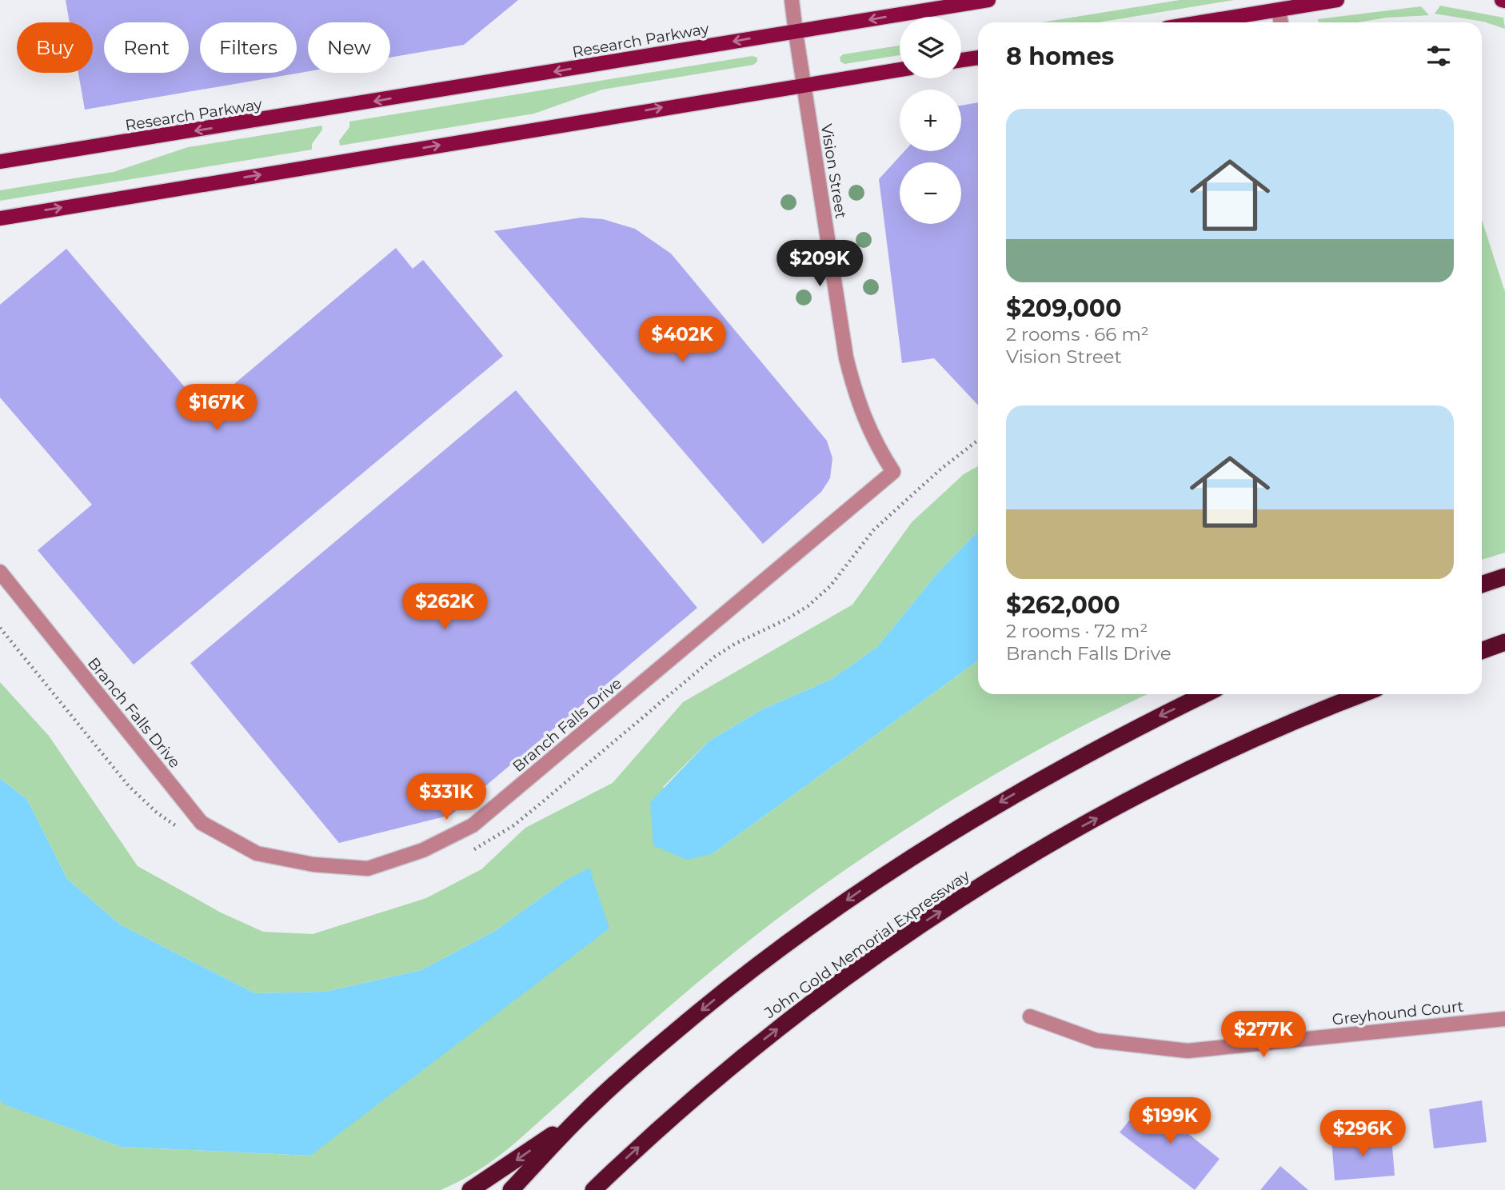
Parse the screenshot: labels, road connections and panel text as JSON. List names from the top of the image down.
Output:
{
  "streets": {
    "highway": ["John Gold Memorial Expressway"],
    "main road": ["Research Parkway"],
    "street": ["Vision Street", "Branch Falls Drive", "Greyhound Court"]
  },
  "crossings": [
    ["Research Parkway", "Vision Street"],
    ["Vision Street", "Branch Falls Drive"]
  ],
  "page": {
    "map_buttons": ["+", "−"],
    "chip": [
      "Buy",
      "Rent",
      "Filters",
      "New"
    ],
    "heading": "8 homes",
    "list": [
      {
        "name": "$209,000",
        "note": "2 rooms · 66 m² · Vision Street"
      },
      {
        "name": "$262,000",
        "note": "2 rooms · 72 m² · Branch Falls Drive"
      }
    ],
    "price": [
      "$209K",
      "$402K",
      "$167K",
      "$262K",
      "$331K",
      "$277K",
      "$199K",
      "$296K"
    ]
  }
}
